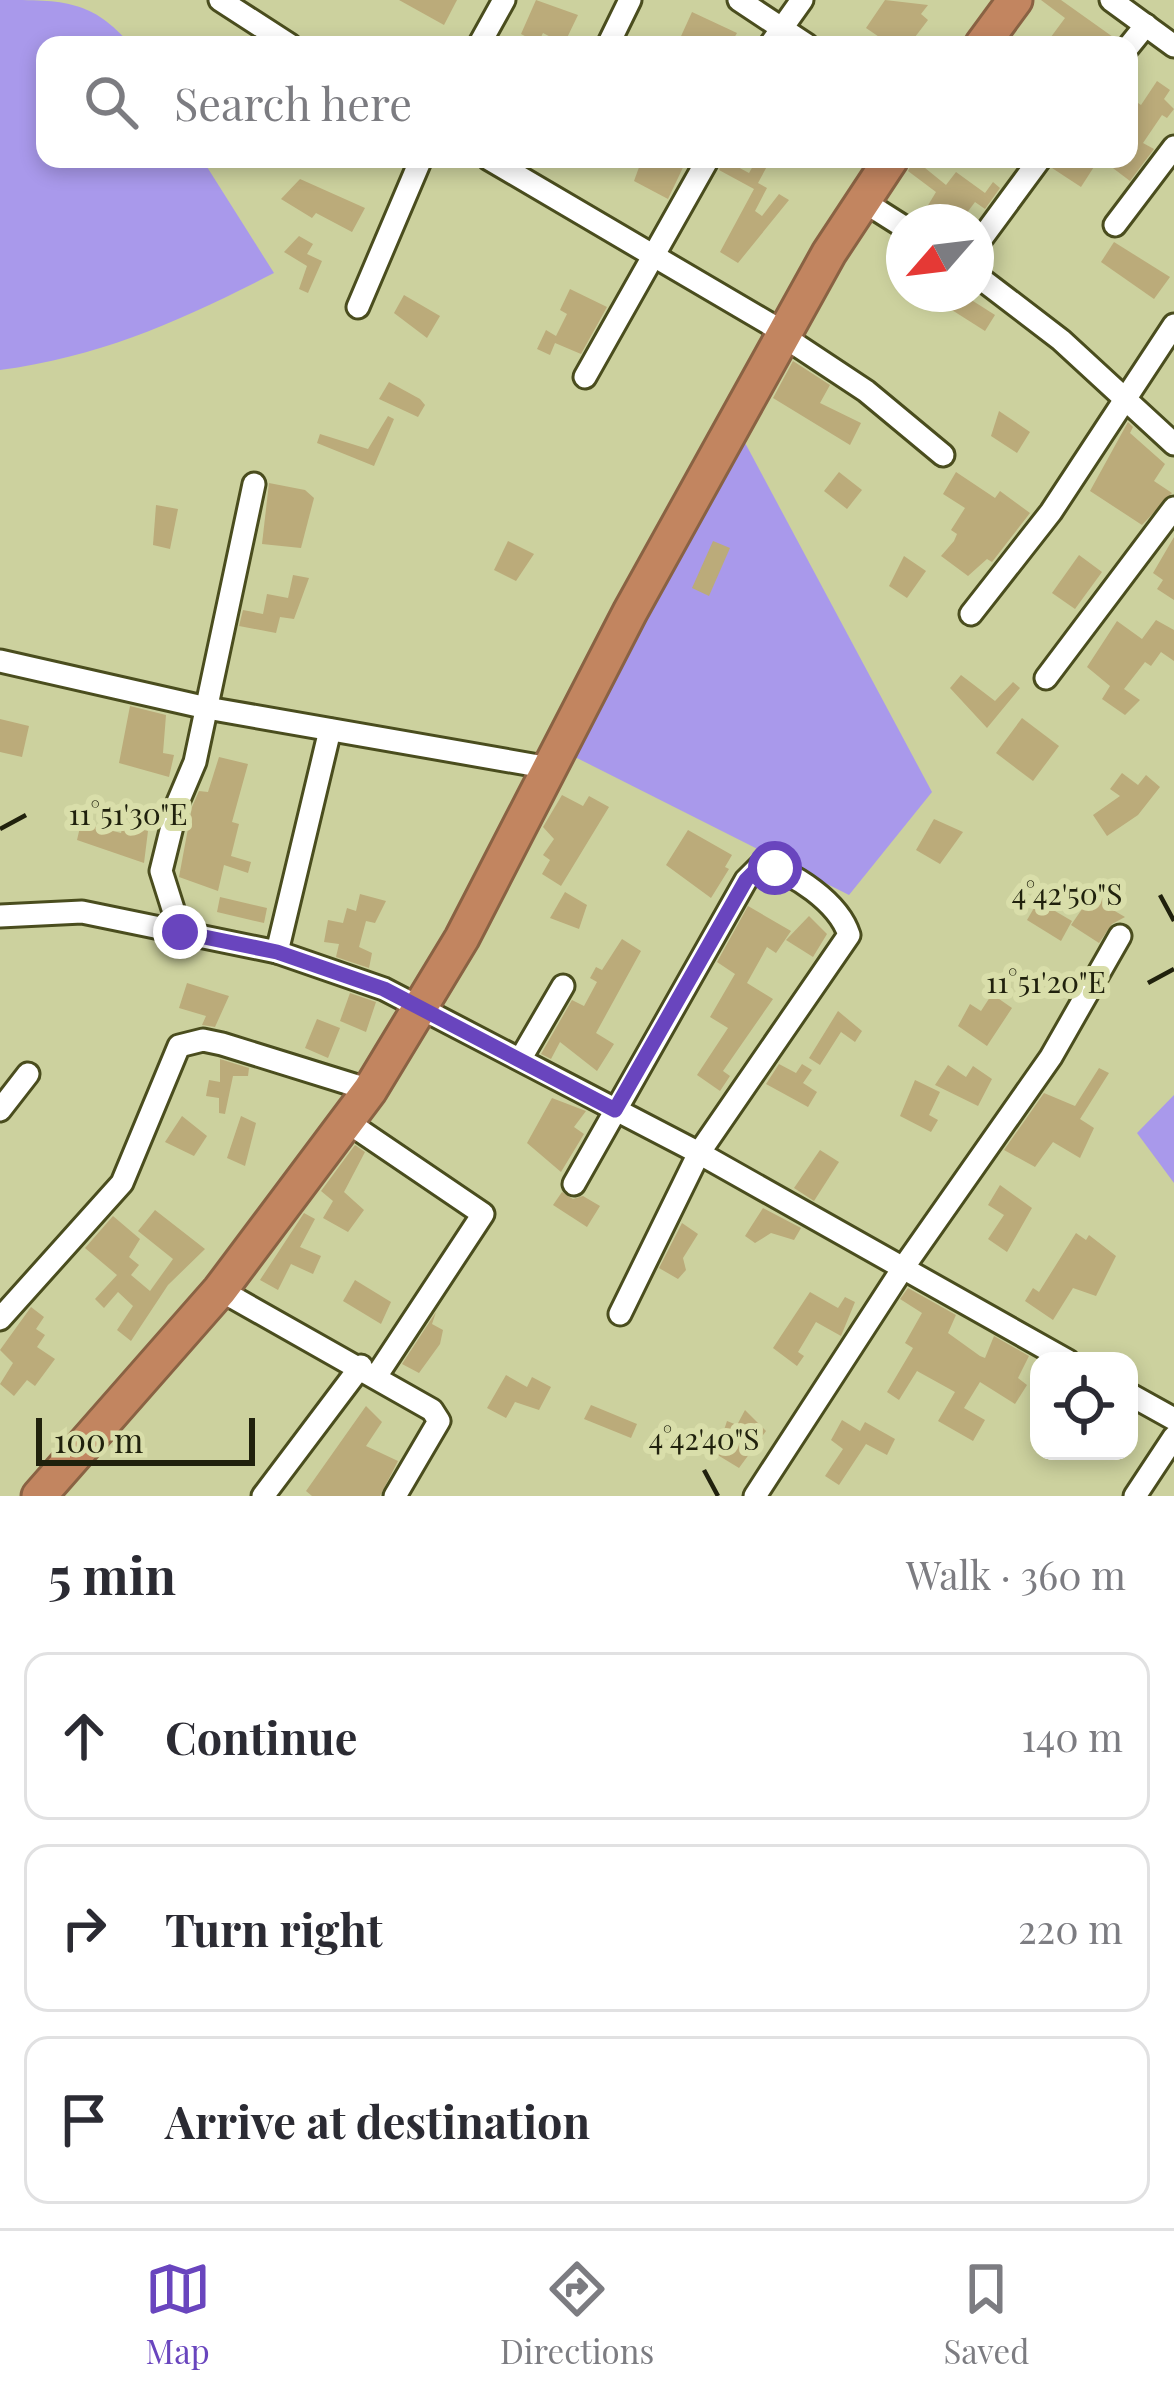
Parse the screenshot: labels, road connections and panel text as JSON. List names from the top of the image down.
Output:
{
  "scale_bar": "100 m",
  "north": "bottom left",
  "page": {
    "search": "Search here",
    "scale": "100 m",
    "heading": ["5 min", "Walk · 360 m"],
    "list": [
      ["Continue", "140 m"],
      ["Turn right", "220 m"],
      "Arrive at destination"
    ],
    "nav": ["Map", "Directions", "Saved"]
  },
  "coordinates": [
    "11°51'30\"E",
    "4°42'50\"S",
    "11°51'20\"E",
    "4°42'40\"S"
  ]
}
